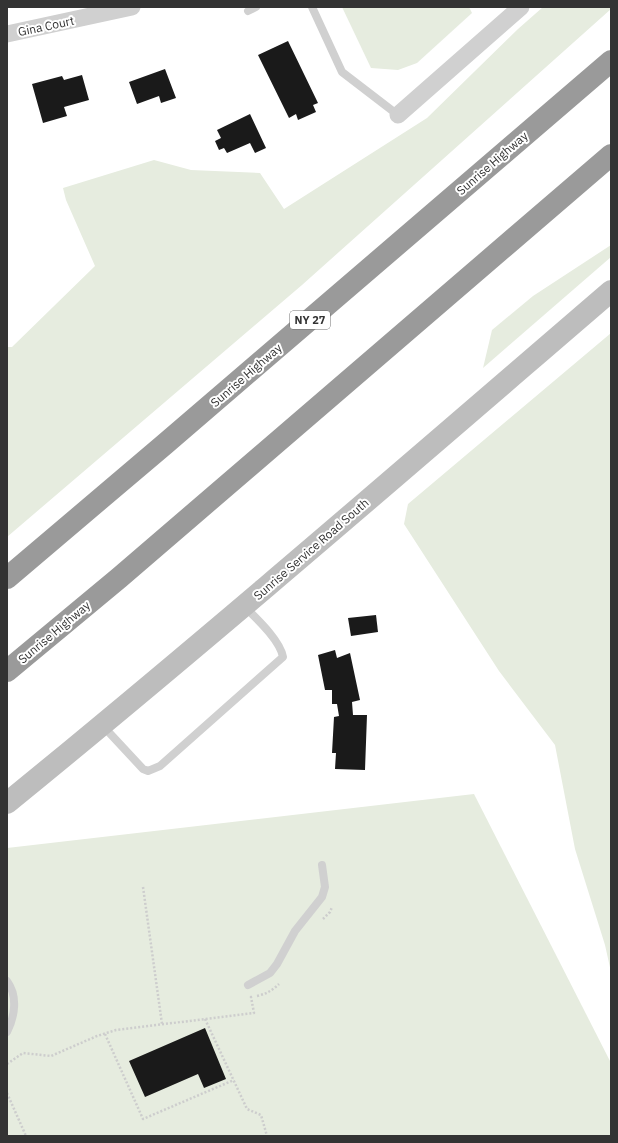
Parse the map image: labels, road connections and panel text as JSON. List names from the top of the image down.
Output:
{
  "streets": {
    "highway": ["Sunrise Highway", "NY 27"],
    "main road": ["Sunrise Service Road South"],
    "street": ["Gina Court"]
  }
}
